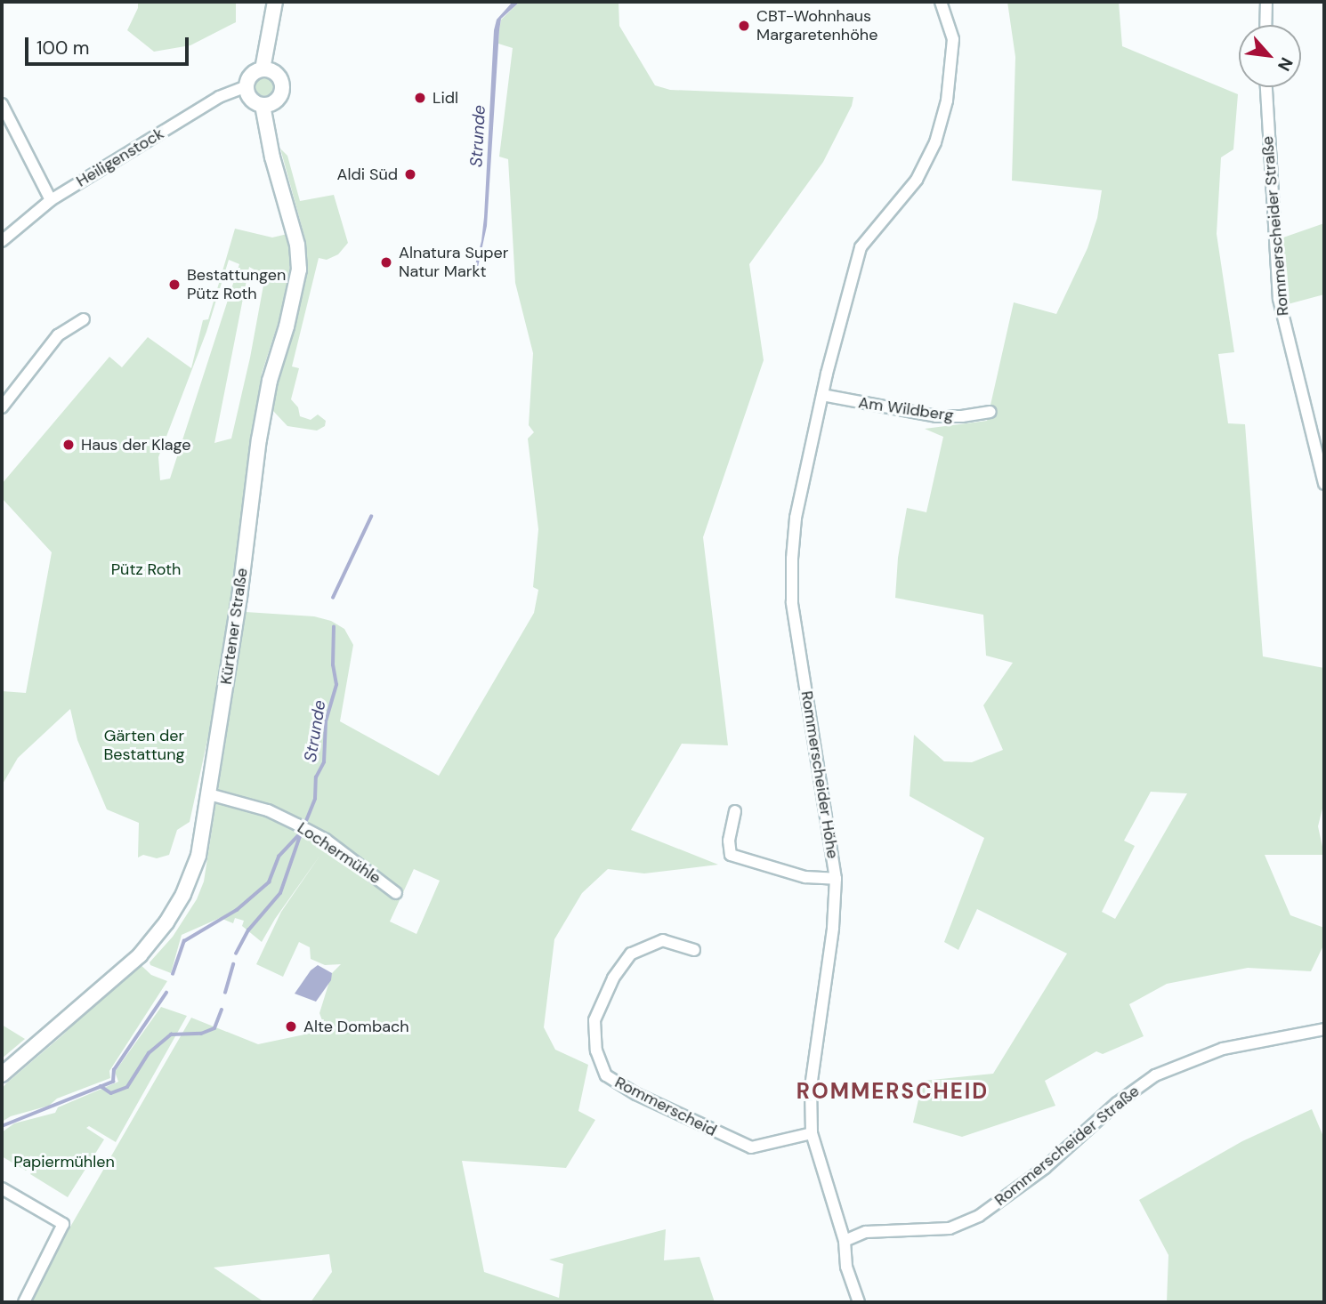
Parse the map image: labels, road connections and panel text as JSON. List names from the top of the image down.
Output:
{
  "streets": {
    "main road": ["Kürtener Straße"],
    "street": [
      "Heiligenstock",
      "Rommerscheider Straße",
      "Am Wildberg",
      "Rommerscheider Höhe",
      "Lochermühle",
      "Rommerscheid"
    ]
  },
  "crossings": [
    ["Heiligenstock", "Kürtener Straße"],
    ["Rommerscheider Straße", "Rommerscheider Höhe"],
    ["Am Wildberg", "Rommerscheider Höhe"],
    ["Kürtener Straße", "Lochermühle"],
    ["Rommerscheider Höhe", "Rommerscheid"]
  ],
  "districts": ["ROMMERSCHEID"],
  "water": ["Strunde"],
  "parks": ["Pütz Roth", "Gärten der Bestattung", "Papiermühlen"],
  "places": [
    "CBT-Wohnhaus Margaretenhöhe",
    "Lidl",
    "Aldi Süd",
    "Alnatura Super Natur Markt",
    "Bestattungen Pütz Roth",
    "Haus der Klage",
    "Alte Dombach"
  ],
  "scale_bar": "100 m",
  "north": "bottom right"
}
